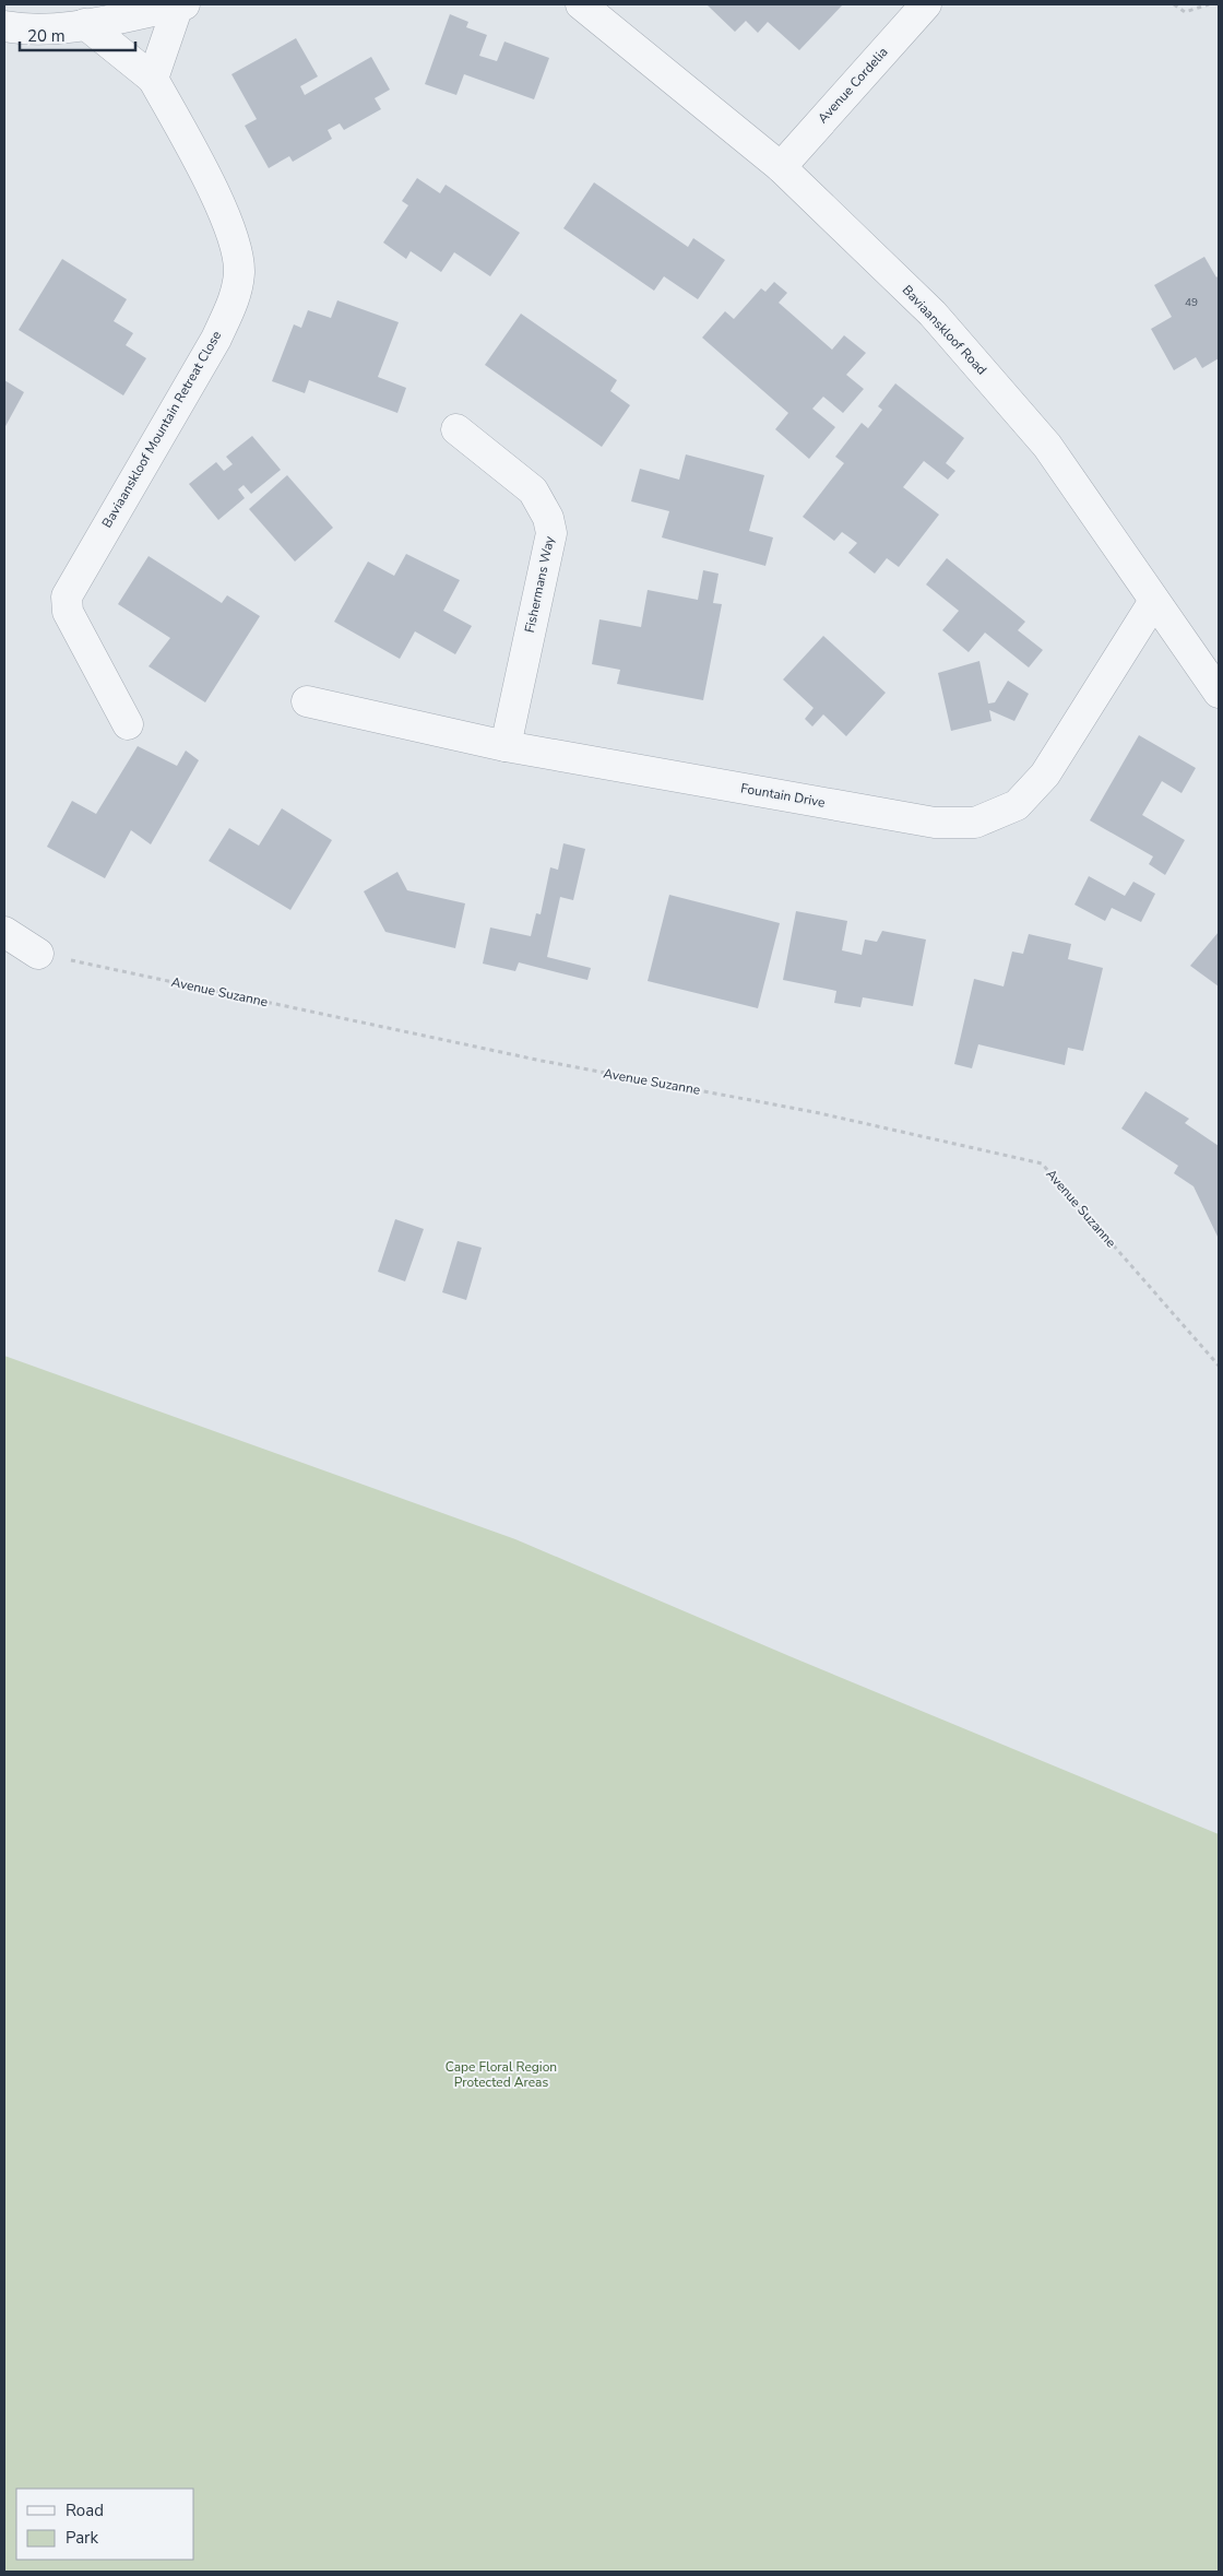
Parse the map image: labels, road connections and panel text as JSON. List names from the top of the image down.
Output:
{
  "streets": {
    "street": [
      "Avenue Cordelia",
      "Baviaanskloof Road",
      "Baviaanskloof Mountain Retreat Close",
      "Fishermans Way",
      "Fountain Drive"
    ],
    "path": ["Avenue Suzanne"]
  },
  "crossings": [
    ["Avenue Cordelia", "Baviaanskloof Road"],
    ["Baviaanskloof Road", "Fountain Drive"],
    ["Fishermans Way", "Fountain Drive"]
  ],
  "parks": ["Cape Floral Region Protected Areas"],
  "house_numbers": ["49"],
  "legend": ["Road", "Park"],
  "scale_bar": "20 m"
}
